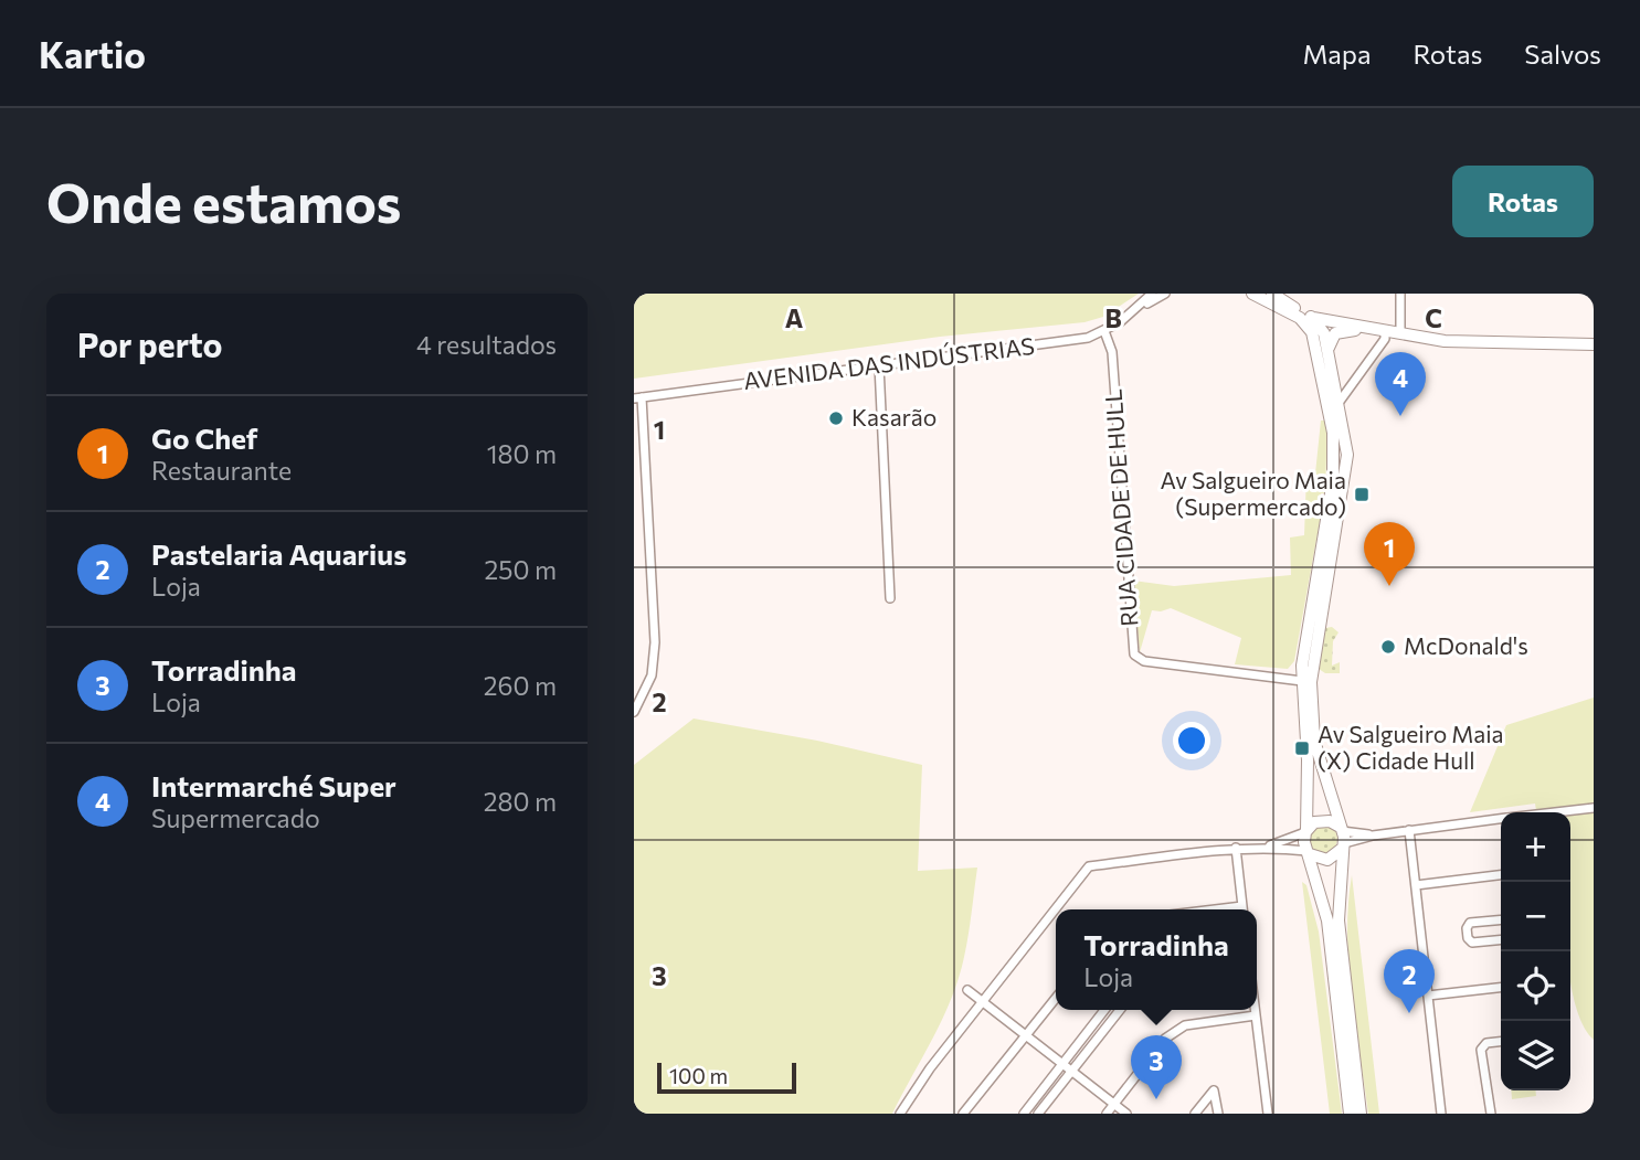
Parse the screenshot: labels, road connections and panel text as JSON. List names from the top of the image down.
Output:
{
  "streets": {
    "street": ["AVENIDA DAS INDÚSTRIAS", "RUA CIDADE DE HULL"]
  },
  "crossings": [
    ["AVENIDA DAS INDÚSTRIAS", "RUA CIDADE DE HULL"]
  ],
  "places": {
    "other": ["Kasarão", "McDonald's"],
    "transit": ["Av Salgueiro Maia (Supermercado)", "Av Salgueiro Maia (X) Cidade Hull"]
  },
  "scale_bar": "100 m",
  "page": {
    "header": "Kartio",
    "nav": ["Mapa", "Rotas", "Salvos"],
    "buttons": "Rotas",
    "title": "Onde estamos",
    "heading": ["Por perto", "4 resultados"],
    "pins": [
      "4",
      "1",
      "2",
      "3"
    ],
    "list": [
      {
        "mark": "1",
        "name": "Go Chef",
        "note": "Restaurante",
        "value": "180 m"
      },
      {
        "mark": "2",
        "name": "Pastelaria Aquarius",
        "note": "Loja",
        "value": "250 m"
      },
      {
        "mark": "3",
        "name": "Torradinha",
        "note": "Loja",
        "value": "260 m"
      },
      {
        "mark": "4",
        "name": "Intermarché Super",
        "note": "Supermercado",
        "value": "280 m"
      }
    ],
    "map_buttons": ["+", "−"],
    "popup": ["Torradinha", "Loja"],
    "scale": "100 m"
  },
  "grid": {
    "columns": ["A", "B", "C"],
    "rows": ["1", "2", "3"]
  }
}
